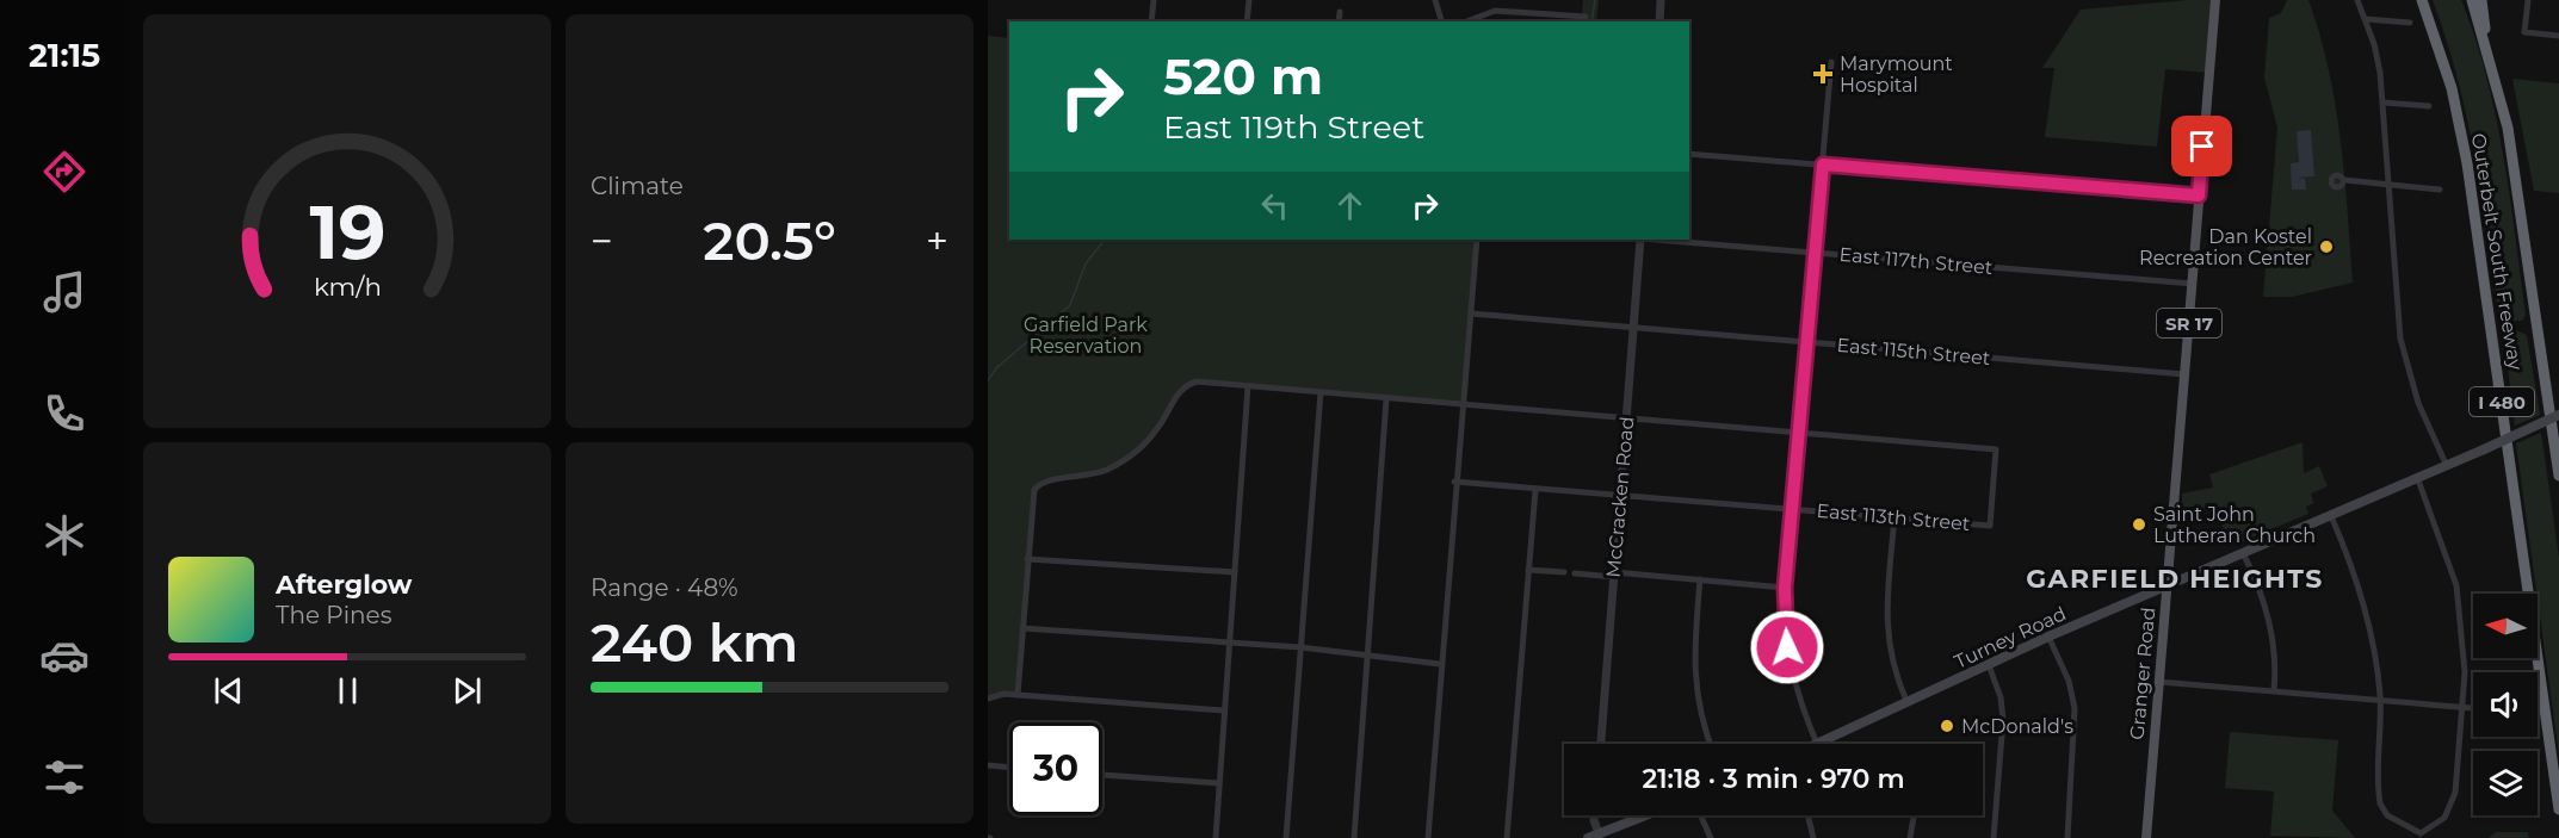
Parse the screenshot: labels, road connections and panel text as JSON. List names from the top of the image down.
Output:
{
  "streets": {
    "highway": ["Outerbelt South Freeway", "I 480"],
    "main road": ["SR 17", "Turney Road", "Granger Road"],
    "street": [
      "East 117th Street",
      "East 115th Street",
      "McCracken Road",
      "East 113th Street"
    ]
  },
  "crossings": [
    ["East 117th Street", "Granger Road"],
    ["East 115th Street", "McCracken Road"],
    ["East 115th Street", "Granger Road"],
    ["McCracken Road", "East 113th Street"],
    ["Turney Road", "Granger Road"]
  ],
  "districts": ["GARFIELD HEIGHTS"],
  "parks": ["Garfield Park Reservation"],
  "places": {
    "health": ["Marymount Hospital"],
    "other": ["Dan Kostel Recreation Center", "Saint John Lutheran Church", "McDonald's"]
  },
  "north": "left",
  "page": {
    "tabs": "21:15",
    "tile": [
      "Climate",
      ["Range · 48%", "240 km"]
    ],
    "turn": ["520 m", "East 119th Street"],
    "heat": ["−", "20.5°", "+"],
    "song": ["Afterglow", "The Pines"],
    "limit": "30",
    "trip": "21:18 · 3 min · 970 m",
    "gauge": ["19", "km/h"]
  }
}
